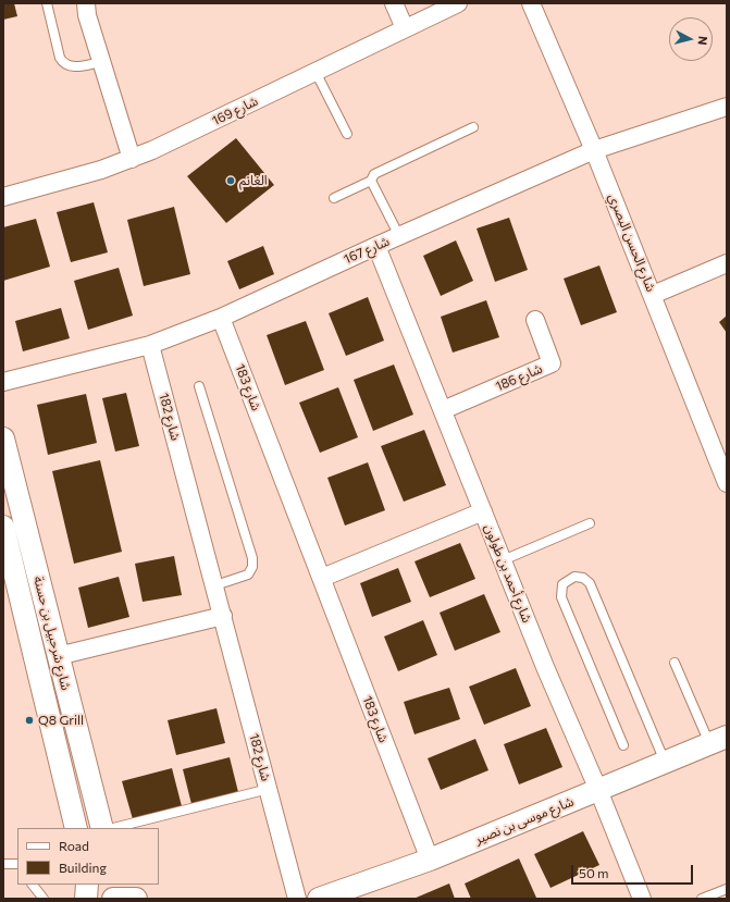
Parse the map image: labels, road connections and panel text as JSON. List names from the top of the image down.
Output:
{
  "streets": {
    "street": [
      "شارع 169",
      "شارع الحسن البصري",
      "شارع 167",
      "شارع 186",
      "شارع 183",
      "شارع 182",
      "شارع أحمد بن طولون",
      "شارع شرحبيل بن حسنة",
      "شارع موسى بن نصير"
    ]
  },
  "crossings": [
    ["شارع الحسن البصري", "شارع 167"],
    ["شارع 167", "شارع 183"],
    ["شارع 167", "شارع 182"],
    ["شارع 167", "شارع أحمد بن طولون"],
    ["شارع 186", "شارع أحمد بن طولون"],
    ["شارع 183", "شارع موسى بن نصير"],
    ["شارع أحمد بن طولون", "شارع موسى بن نصير"]
  ],
  "places": ["الغانم", "Q8 Grill"],
  "legend": ["Road", "Building"],
  "scale_bar": "50 m",
  "north": "right"
}
